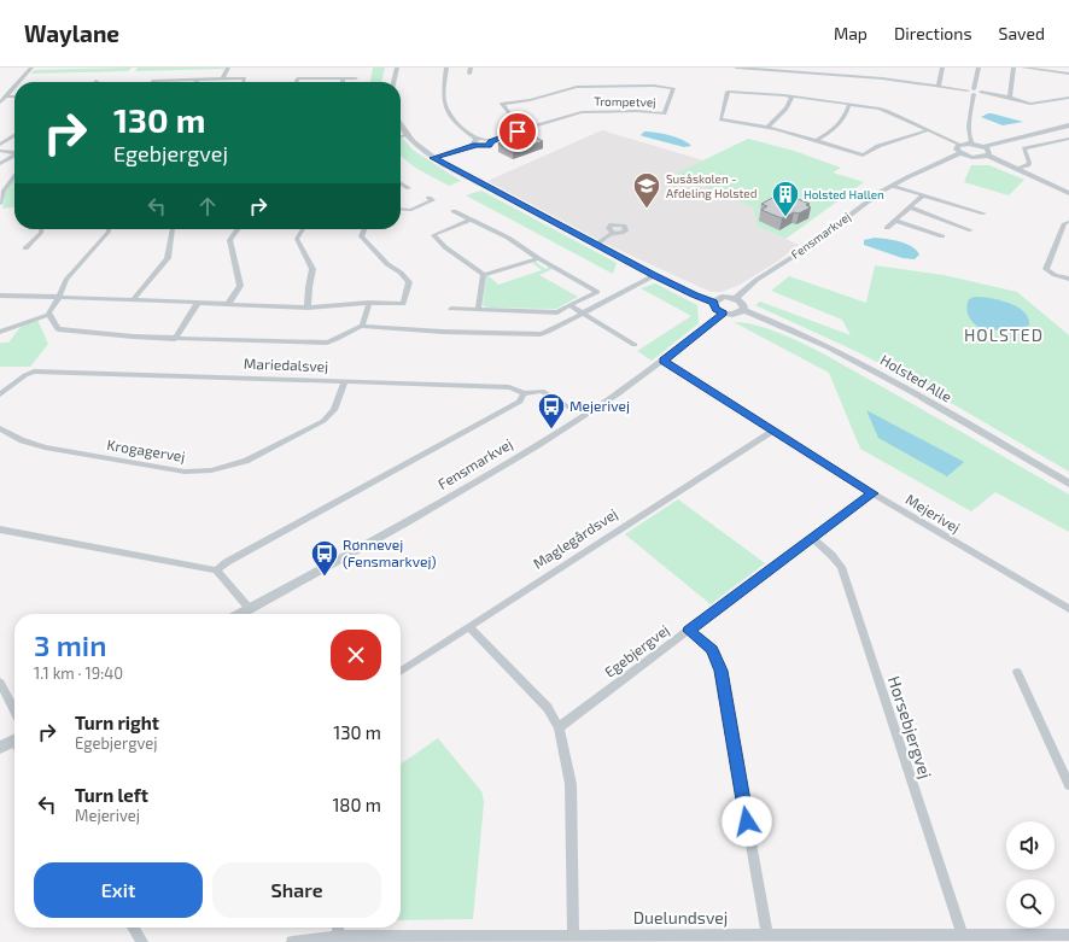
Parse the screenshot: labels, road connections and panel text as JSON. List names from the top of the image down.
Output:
{
  "streets": {
    "street": [
      "Trompetvej",
      "Fensmarkvej",
      "Mariedalsvej",
      "Holsted Alle",
      "Krogagervej",
      "Mejerivej",
      "Maglegårdsvej",
      "Egebjergvej",
      "Horsebjergvej",
      "Duelundsvej"
    ]
  },
  "crossings": [
    ["Fensmarkvej", "Mejerivej"],
    ["Mariedalsvej", "Krogagervej"],
    ["Mejerivej", "Maglegårdsvej"],
    ["Mejerivej", "Egebjergvej"],
    ["Egebjergvej", "Horsebjergvej"],
    ["Horsebjergvej", "Duelundsvej"]
  ],
  "districts": ["HOLSTED"],
  "places": {
    "school or university": ["Susåskolen - Afdeling Holsted"],
    "building": ["Holsted Hallen"],
    "bus stop": ["Mejerivej", "Rønnevej (Fensmarkvej)"]
  },
  "page": {
    "header": "Waylane",
    "nav": ["Map", "Directions", "Saved"],
    "turn": ["130 m", "Egebjergvej"],
    "heading": ["3 min", "1.1 km · 19:40"],
    "list": [
      {
        "name": "Turn right",
        "note": "Egebjergvej",
        "value": "130 m"
      },
      {
        "name": "Turn left",
        "note": "Mejerivej",
        "value": "180 m"
      }
    ],
    "buttons": ["Exit", "Share"]
  }
}
